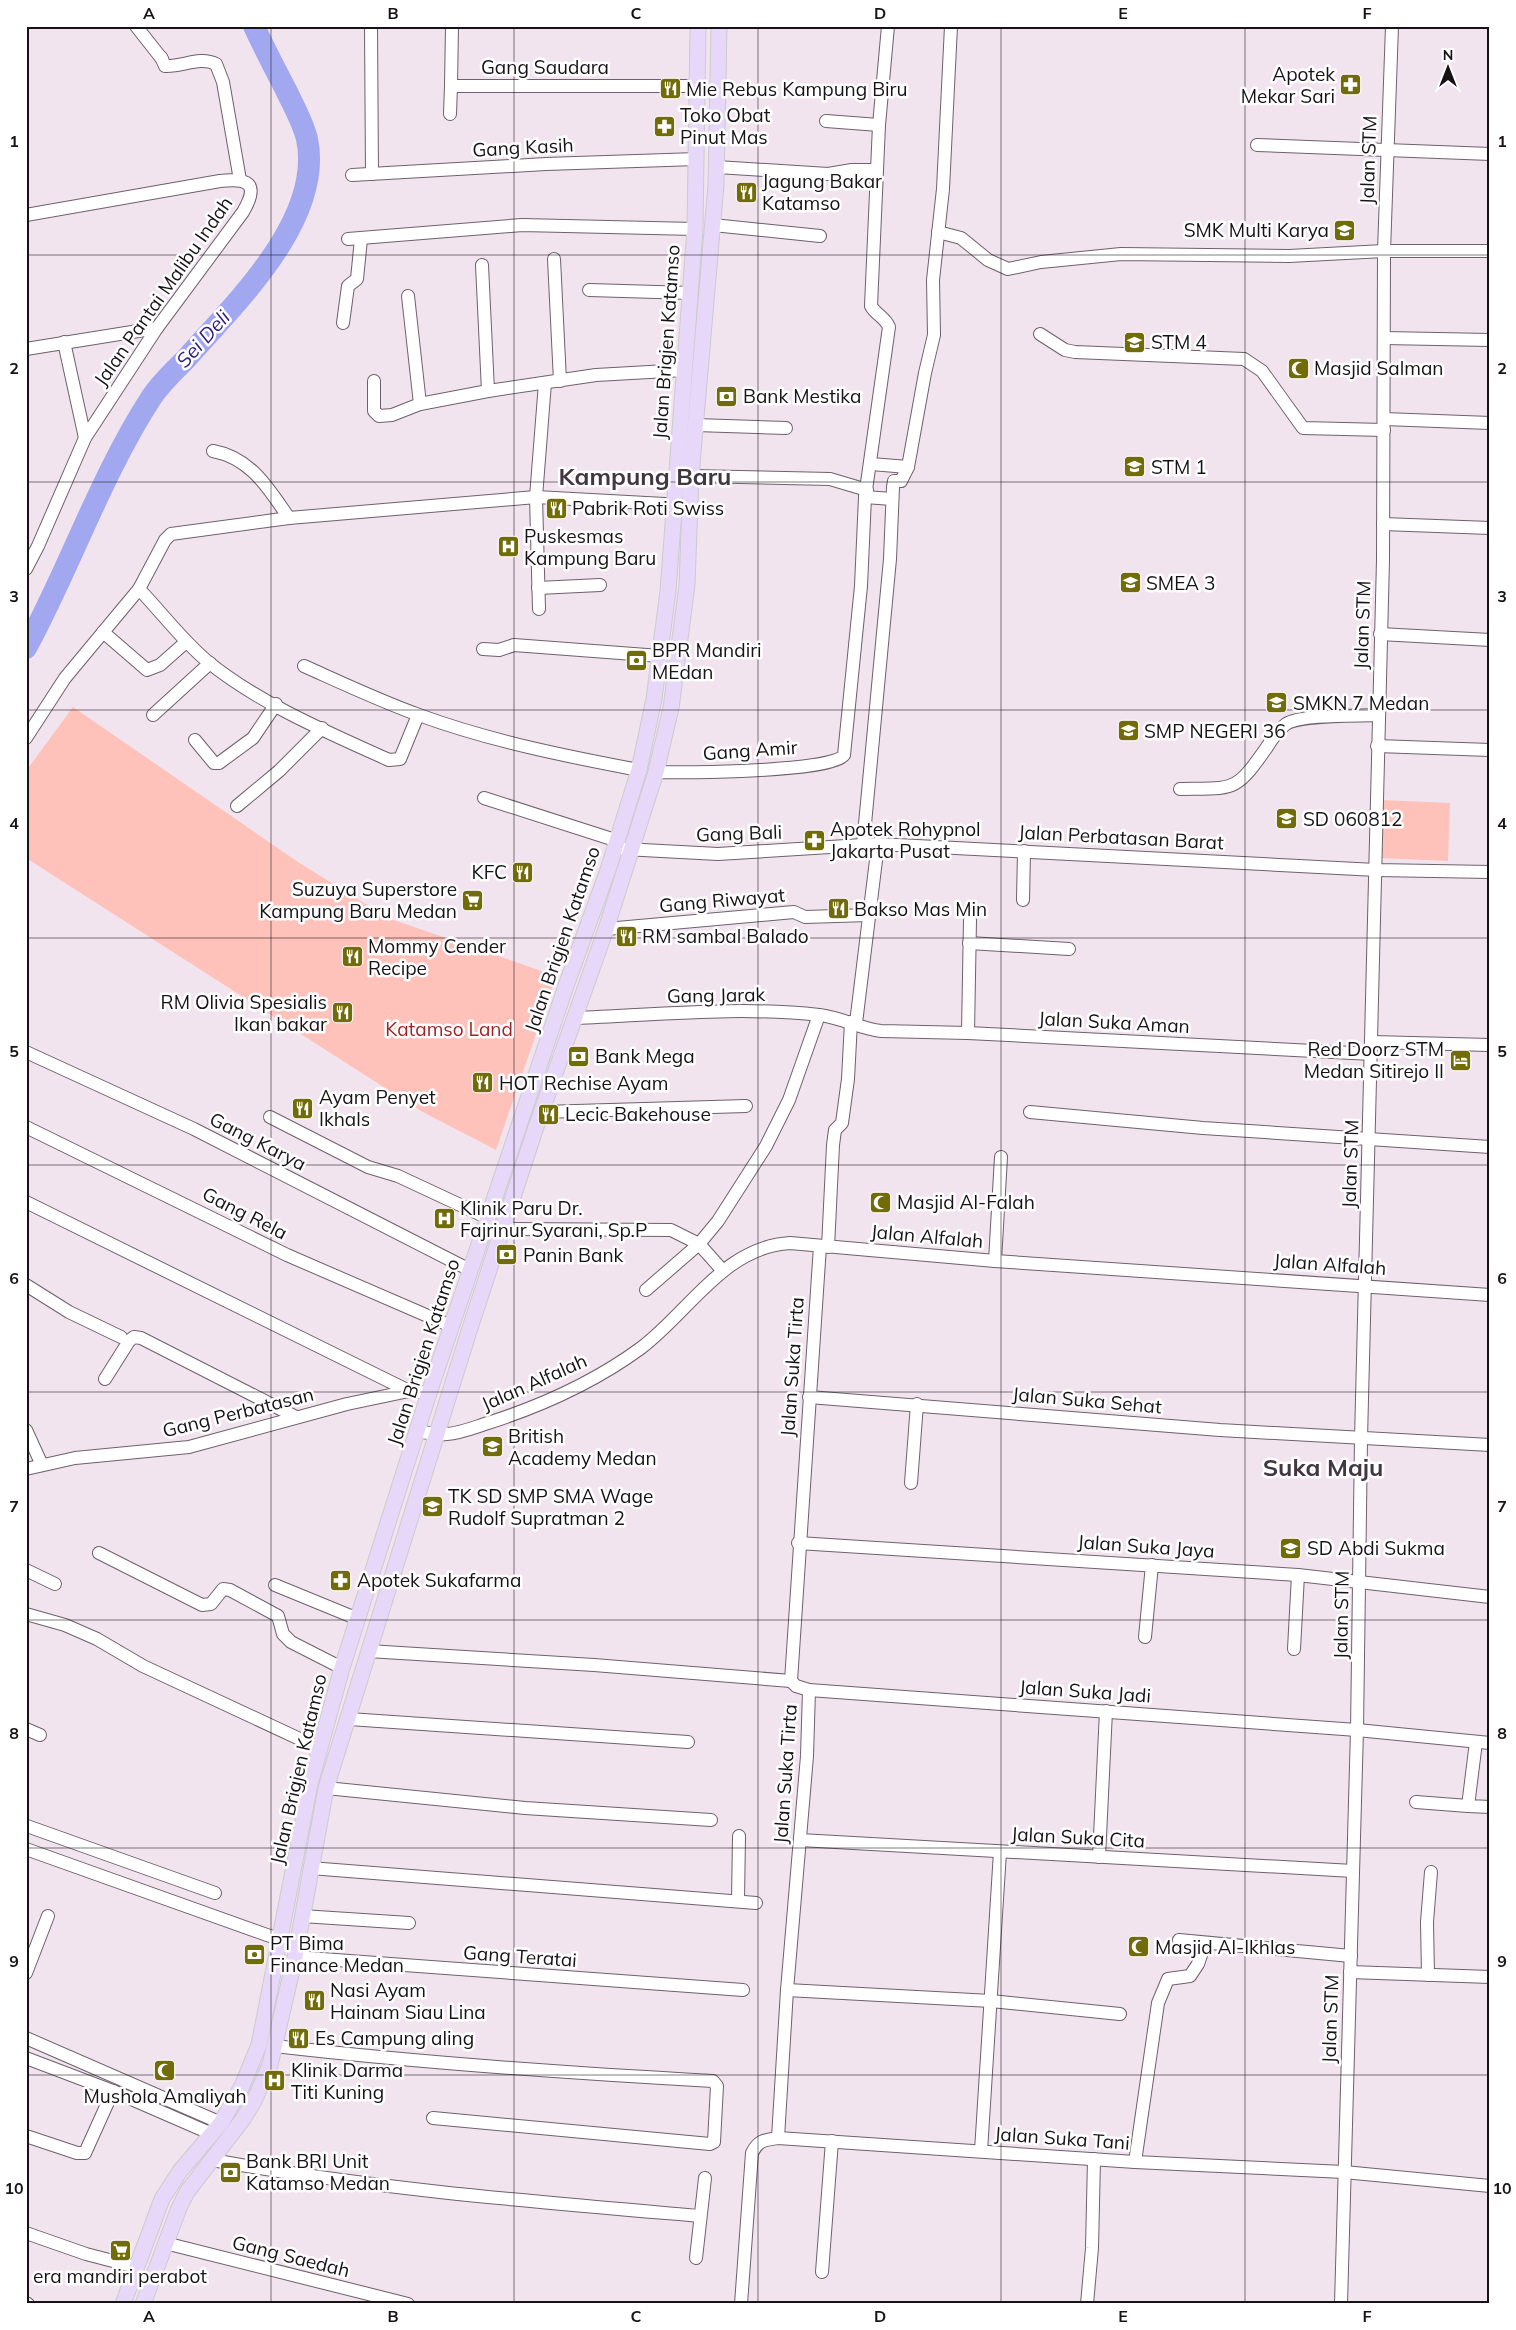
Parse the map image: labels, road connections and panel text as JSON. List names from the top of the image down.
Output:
{
  "streets": {
    "main road": ["Jalan Brigjen Katamso"],
    "street": [
      "Gang Saudara",
      "Gang Kasih",
      "Jalan STM",
      "Jalan Pantai Malibu Indah",
      "Gang Amir",
      "Gang Bali",
      "Jalan Perbatasan Barat",
      "Gang Riwayat",
      "Gang Jarak",
      "Jalan Suka Aman",
      "Gang Karya",
      "Gang Rela",
      "Jalan Alfalah",
      "Jalan Suka Tirta",
      "Jalan Suka Sehat",
      "Gang Perbatasan",
      "Jalan Suka Jaya",
      "Jalan Suka Jadi",
      "Jalan Suka Cita",
      "Gang Teratai",
      "Jalan Suka Tani",
      "Gang Saedah"
    ]
  },
  "crossings": [
    ["Gang Saudara", "Jalan Brigjen Katamso"],
    ["Gang Kasih", "Jalan Brigjen Katamso"],
    ["Jalan STM", "Jalan Perbatasan Barat"],
    ["Jalan STM", "Jalan Suka Aman"],
    ["Jalan STM", "Jalan Alfalah"],
    ["Jalan STM", "Jalan Suka Sehat"],
    ["Jalan STM", "Jalan Suka Jaya"],
    ["Jalan STM", "Jalan Suka Jadi"],
    ["Jalan STM", "Jalan Suka Cita"],
    ["Jalan STM", "Jalan Suka Tani"],
    ["Jalan Brigjen Katamso", "Gang Amir"],
    ["Jalan Brigjen Katamso", "Gang Bali"],
    ["Jalan Brigjen Katamso", "Gang Riwayat"],
    ["Jalan Brigjen Katamso", "Gang Jarak"],
    ["Jalan Brigjen Katamso", "Gang Karya"],
    ["Jalan Brigjen Katamso", "Gang Rela"],
    ["Jalan Brigjen Katamso", "Jalan Alfalah"],
    ["Jalan Brigjen Katamso", "Gang Perbatasan"],
    ["Jalan Brigjen Katamso", "Gang Teratai"],
    ["Jalan Brigjen Katamso", "Gang Saedah"],
    ["Gang Bali", "Jalan Perbatasan Barat"],
    ["Jalan Perbatasan Barat", "Jalan Suka Tirta"],
    ["Gang Riwayat", "Jalan Suka Tirta"],
    ["Gang Jarak", "Jalan Suka Aman"],
    ["Gang Jarak", "Jalan Suka Tirta"],
    ["Jalan Suka Aman", "Jalan Suka Tirta"],
    ["Jalan Alfalah", "Jalan Suka Tirta"],
    ["Jalan Suka Tirta", "Jalan Suka Sehat"],
    ["Jalan Suka Tirta", "Jalan Suka Jaya"],
    ["Jalan Suka Tirta", "Jalan Suka Jadi"],
    ["Jalan Suka Tirta", "Jalan Suka Cita"],
    ["Jalan Suka Tirta", "Jalan Suka Tani"]
  ],
  "districts": ["Kampung Baru", "Suka Maju"],
  "water": ["Sei Deli"],
  "parks": ["Katamso Land"],
  "places": {
    "pharmacy": [
      "Apotek Mekar Sari",
      "Toko Obat Pinut Mas",
      "Apotek Rohypnol Jakarta Pusat",
      "Apotek Sukafarma"
    ],
    "restaurant": [
      "Mie Rebus Kampung Biru",
      "Jagung Bakar Katamso",
      "Pabrik Roti Swiss",
      "KFC",
      "Bakso Mas Min",
      "RM sambal Balado",
      "Mommy Cender Recipe",
      "RM Olivia Spesialis Ikan bakar",
      "HOT Rechise Ayam",
      "Ayam Penyet Ikhals",
      "Lecic Bakehouse",
      "Nasi Ayam Hainam Siau Lina",
      "Es Campung aling"
    ],
    "school or university": [
      "SMK Multi Karya",
      "STM 4",
      "STM 1",
      "SMEA 3",
      "SMKN 7 Medan",
      "SMP NEGERI 36",
      "SD 060812",
      "British Academy Medan",
      "TK SD SMP SMA Wage Rudolf Supratman 2",
      "SD Abdi Sukma"
    ],
    "mosque": [
      "Masjid Salman",
      "Masjid Al-Falah",
      "Masjid Al-Ikhlas",
      "Mushola Amaliyah"
    ],
    "bank": [
      "Bank Mestika",
      "BPR Mandiri MEdan",
      "Bank Mega",
      "Panin Bank",
      "PT Bima Finance Medan",
      "Bank BRI Unit Katamso Medan"
    ],
    "hospital": ["Puskesmas Kampung Baru", "Klinik Paru Dr. Fajrinur Syarani, Sp.P", "Klinik Darma Titi Kuning"],
    "supermarket": ["Suzuya Superstore Kampung Baru Medan", "era mandiri perabot"],
    "hotel": ["Red Doorz STM Medan Sitirejo II"]
  },
  "north": "top",
  "grid": {
    "columns": [
      "A",
      "B",
      "C",
      "D",
      "E",
      "F"
    ],
    "rows": [
      "1",
      "2",
      "3",
      "4",
      "5",
      "6",
      "7",
      "8",
      "9",
      "10"
    ]
  }
}
